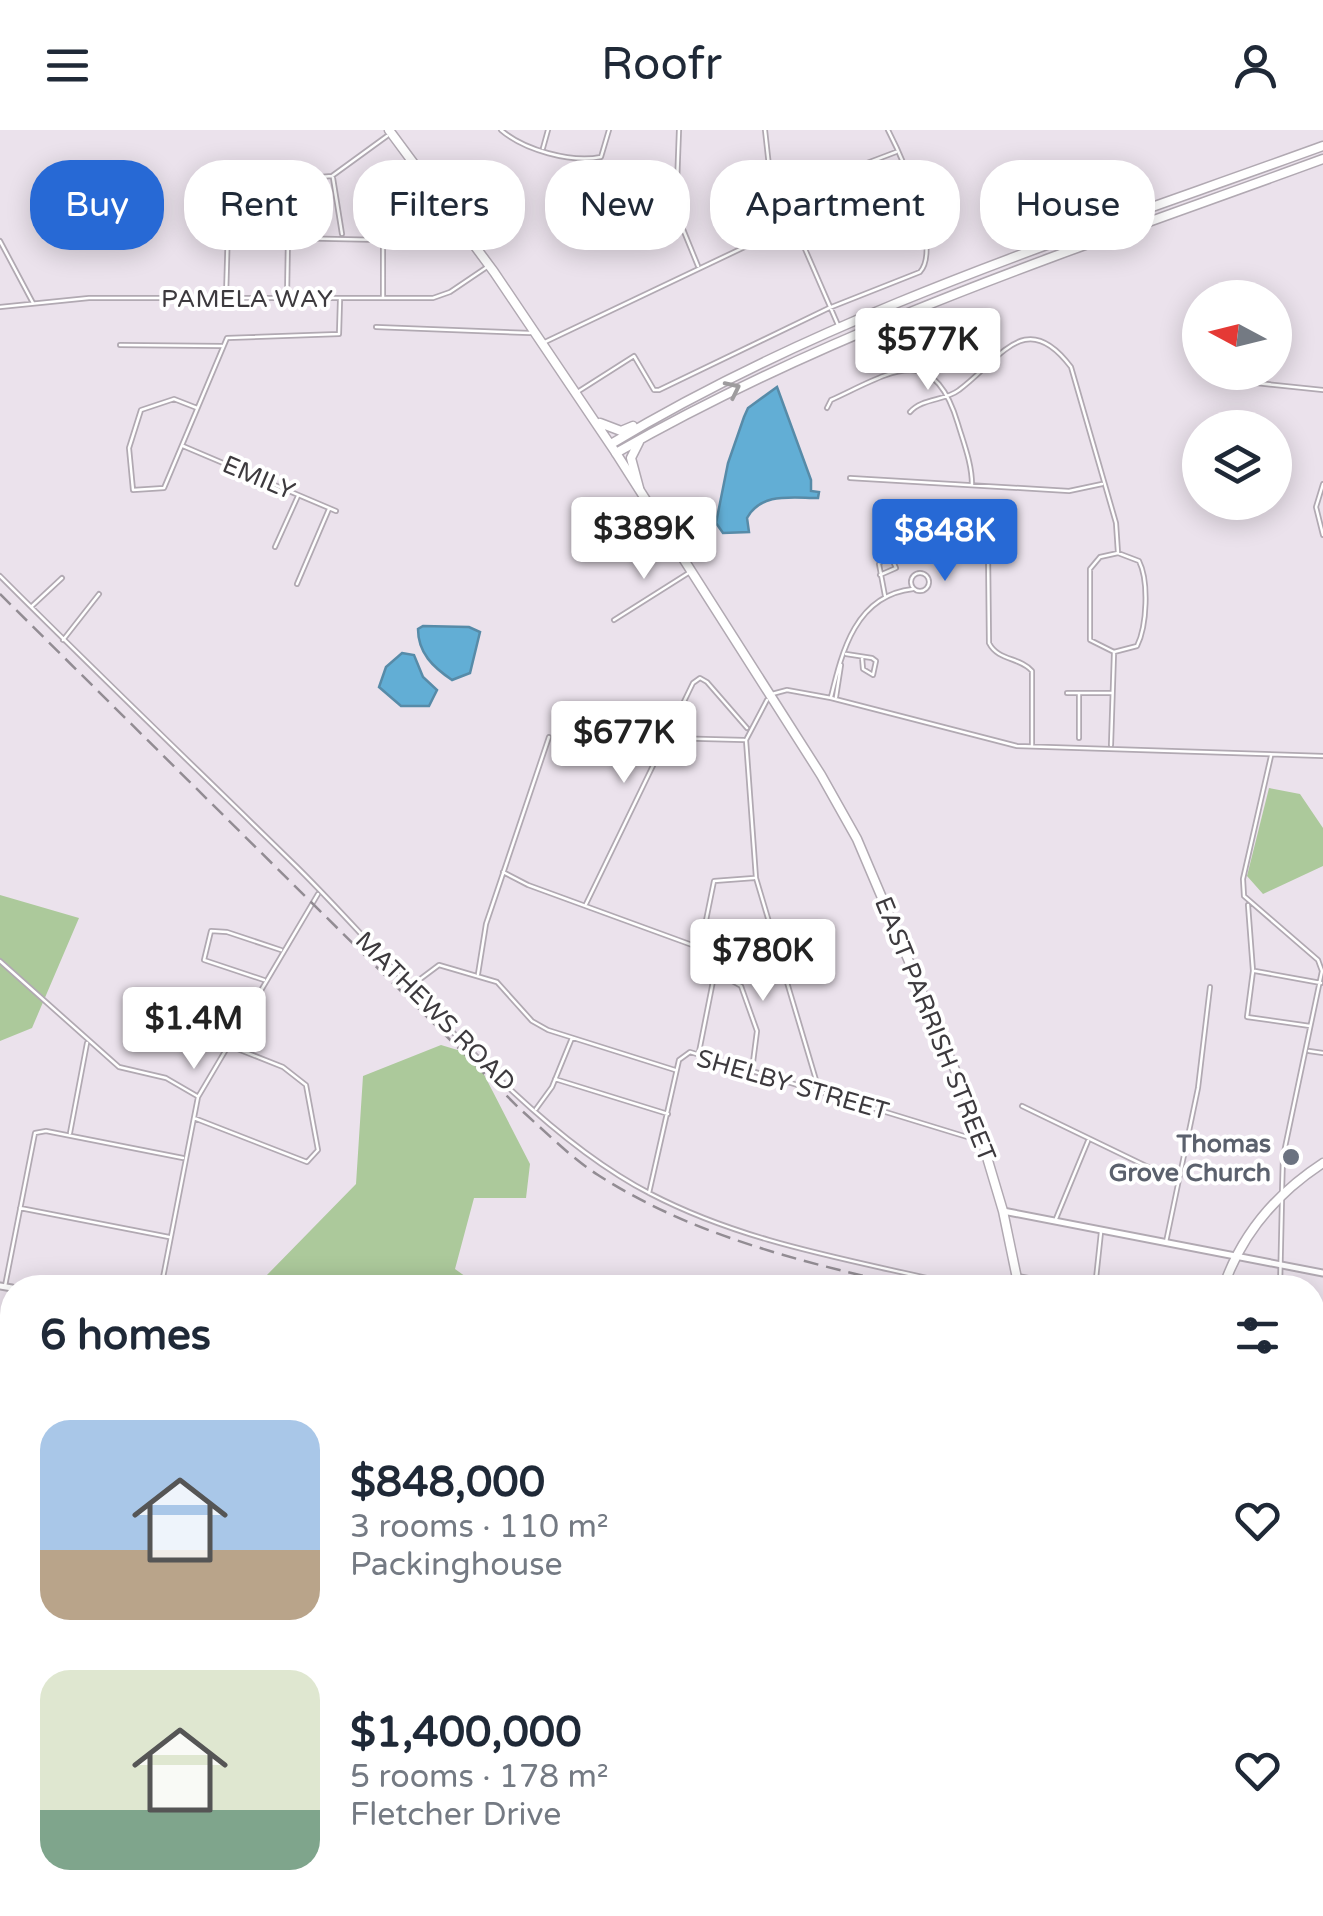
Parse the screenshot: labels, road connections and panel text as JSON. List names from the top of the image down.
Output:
{
  "streets": {
    "main road": ["EAST PARRISH STREET"],
    "street": [
      "PAMELA WAY",
      "EMILY",
      "MATHEWS ROAD",
      "SHELBY STREET"
    ]
  },
  "crossings": [
    ["PAMELA WAY", "EAST PARRISH STREET"],
    ["MATHEWS ROAD", "SHELBY STREET"],
    ["EAST PARRISH STREET", "SHELBY STREET"]
  ],
  "places": ["Thomas Grove Church"],
  "north": "left",
  "page": {
    "header": "Roofr",
    "chip": [
      "Buy",
      "Rent",
      "Filters",
      "New",
      "Apartment",
      "House"
    ],
    "price": [
      "$577K",
      "$389K",
      "$848K",
      "$677K",
      "$780K",
      "$1.4M"
    ],
    "heading": "6 homes",
    "list": [
      {
        "name": "$848,000",
        "note": "3 rooms · 110 m² · Packinghouse"
      },
      {
        "name": "$1,400,000",
        "note": "5 rooms · 178 m² · Fletcher Drive"
      }
    ]
  }
}
